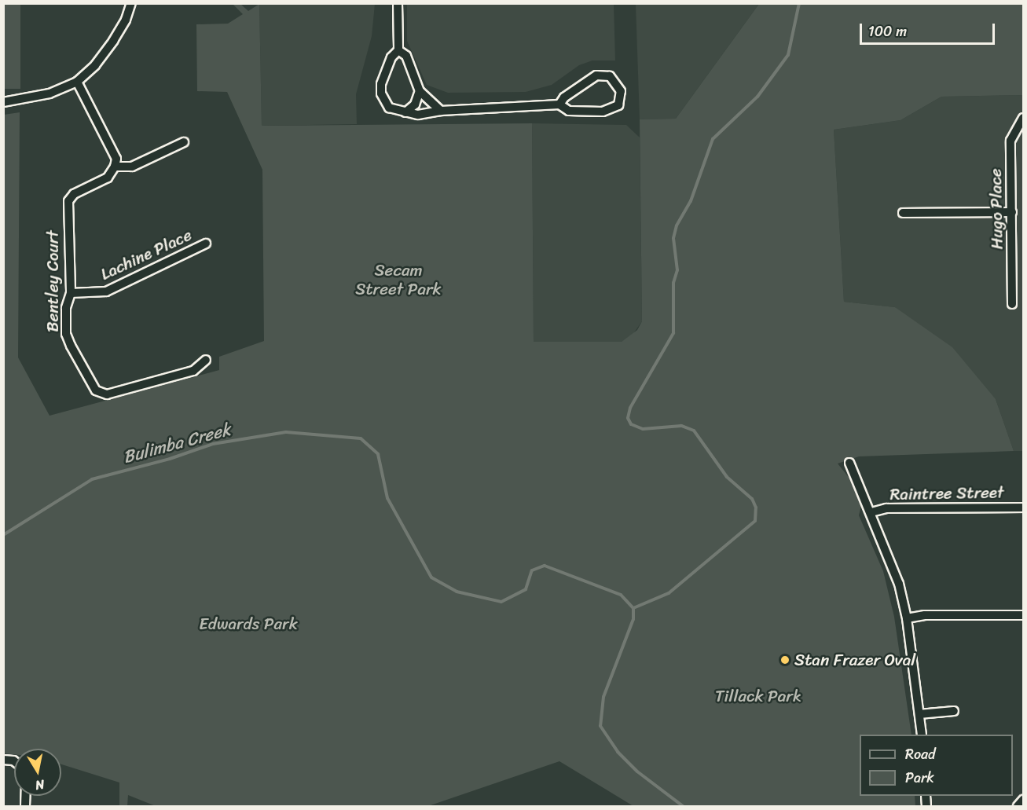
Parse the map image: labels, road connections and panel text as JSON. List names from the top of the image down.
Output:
{
  "streets": {
    "street": [
      "Hugo Place",
      "Lachine Place",
      "Bentley Court",
      "Raintree Street"
    ]
  },
  "crossings": [
    ["Lachine Place", "Bentley Court"]
  ],
  "water": ["Bulimba Creek"],
  "parks": ["Secam Street Park", "Edwards Park", "Tillack Park"],
  "places": ["Stan Frazer Oval"],
  "legend": ["Road", "Park"],
  "scale_bar": "100 m",
  "north": "bottom"
}
